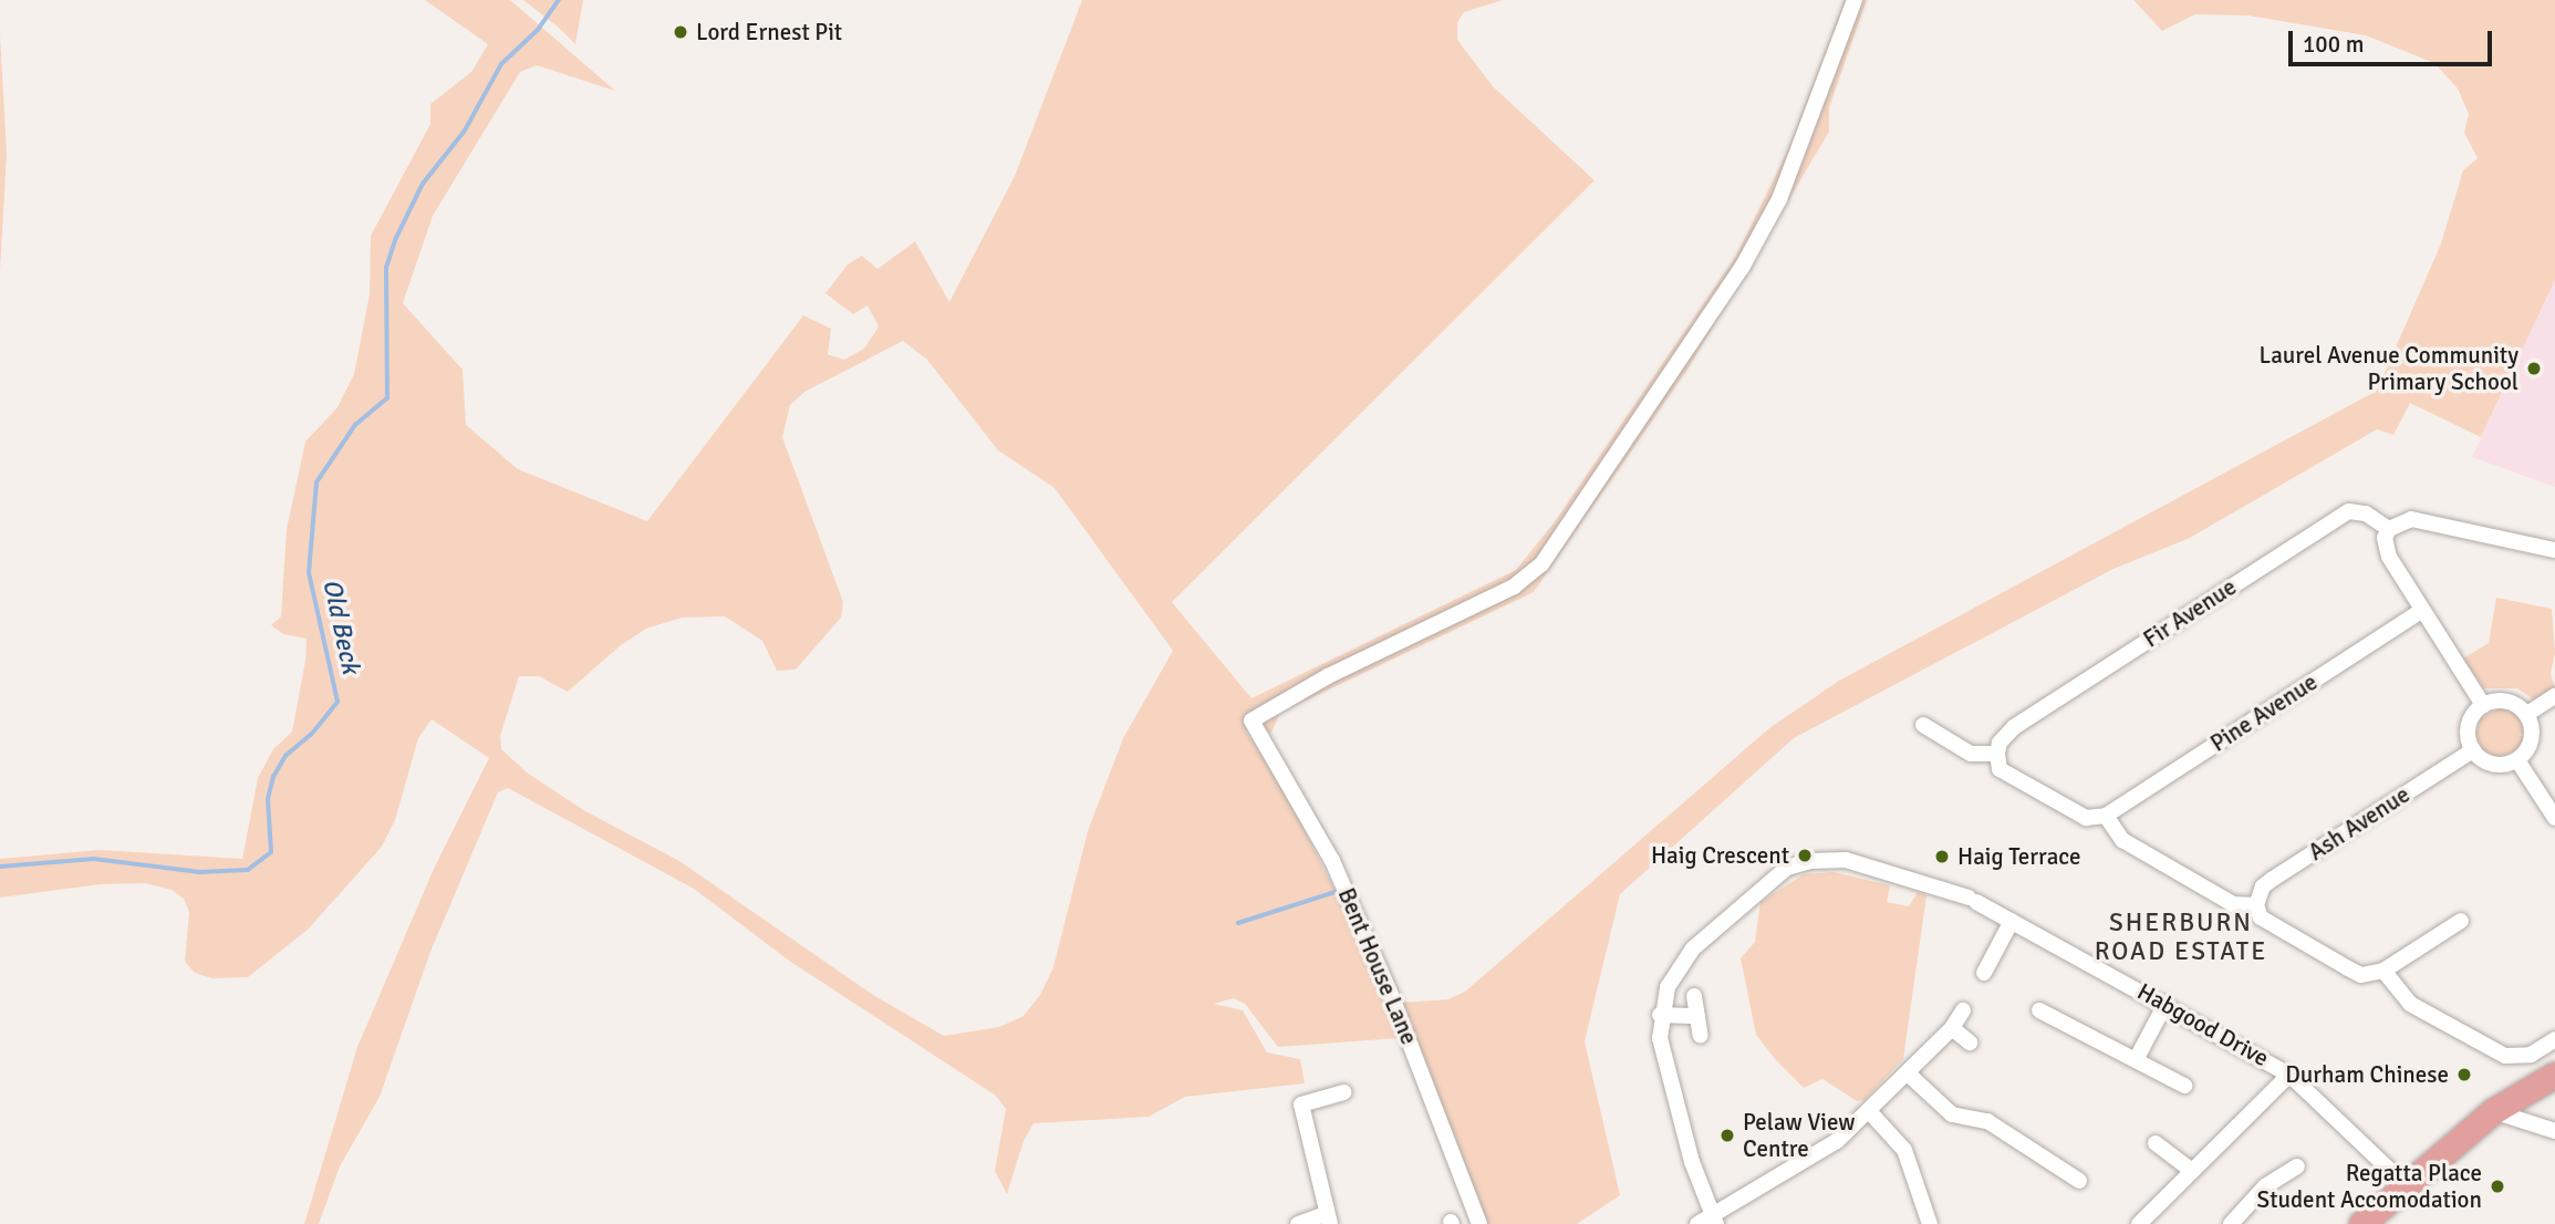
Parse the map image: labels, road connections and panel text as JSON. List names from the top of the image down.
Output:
{
  "streets": {
    "street": [
      "Fir Avenue",
      "Pine Avenue",
      "Ash Avenue",
      "Bent House Lane",
      "Habgood Drive"
    ]
  },
  "districts": ["SHERBURN ROAD ESTATE"],
  "water": ["Old Beck"],
  "places": [
    "Lord Ernest Pit",
    "Laurel Avenue Community Primary School",
    "Haig Crescent",
    "Haig Terrace",
    "Durham Chinese",
    "Pelaw View Centre",
    "Regatta Place Student Accomodation"
  ],
  "scale_bar": "100 m"
}
